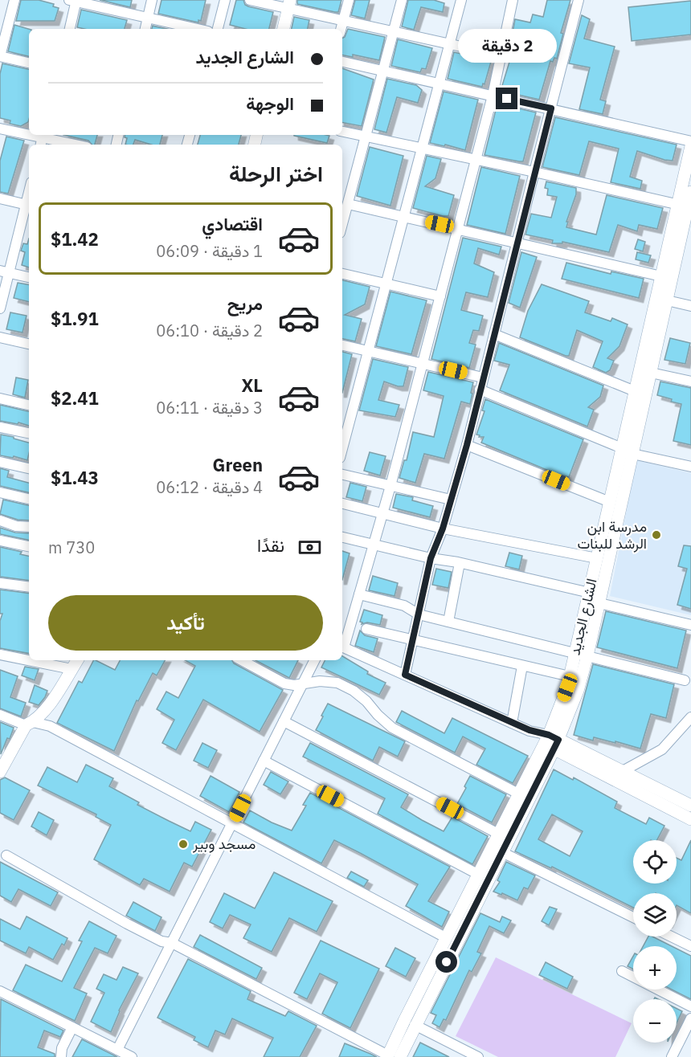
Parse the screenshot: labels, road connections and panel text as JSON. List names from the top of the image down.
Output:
{
  "streets": {
    "street": ["الشارع الجديد"]
  },
  "places": ["مدرسة ابن الرشد للبنات", "مسجد وبير"],
  "page": {
    "bubble": "2 دقيقة",
    "banner": ["الشارع الجديد", "الوجهة"],
    "heading": "اختر الرحلة",
    "list": [
      {
        "name": "اقتصادي",
        "note": "1 دقيقة · 06:09",
        "value": "$1.42"
      },
      {
        "name": "مريح",
        "note": "2 دقيقة · 06:10",
        "value": "$1.91"
      },
      {
        "name": "XL",
        "note": "3 دقيقة · 06:11",
        "value": "$2.41"
      },
      {
        "name": "Green",
        "note": "4 دقيقة · 06:12",
        "value": "$1.43"
      }
    ],
    "pay": ["نقدًا", "730 m"],
    "buttons": "تأكيد",
    "map_buttons": ["+", "−"]
  }
}
